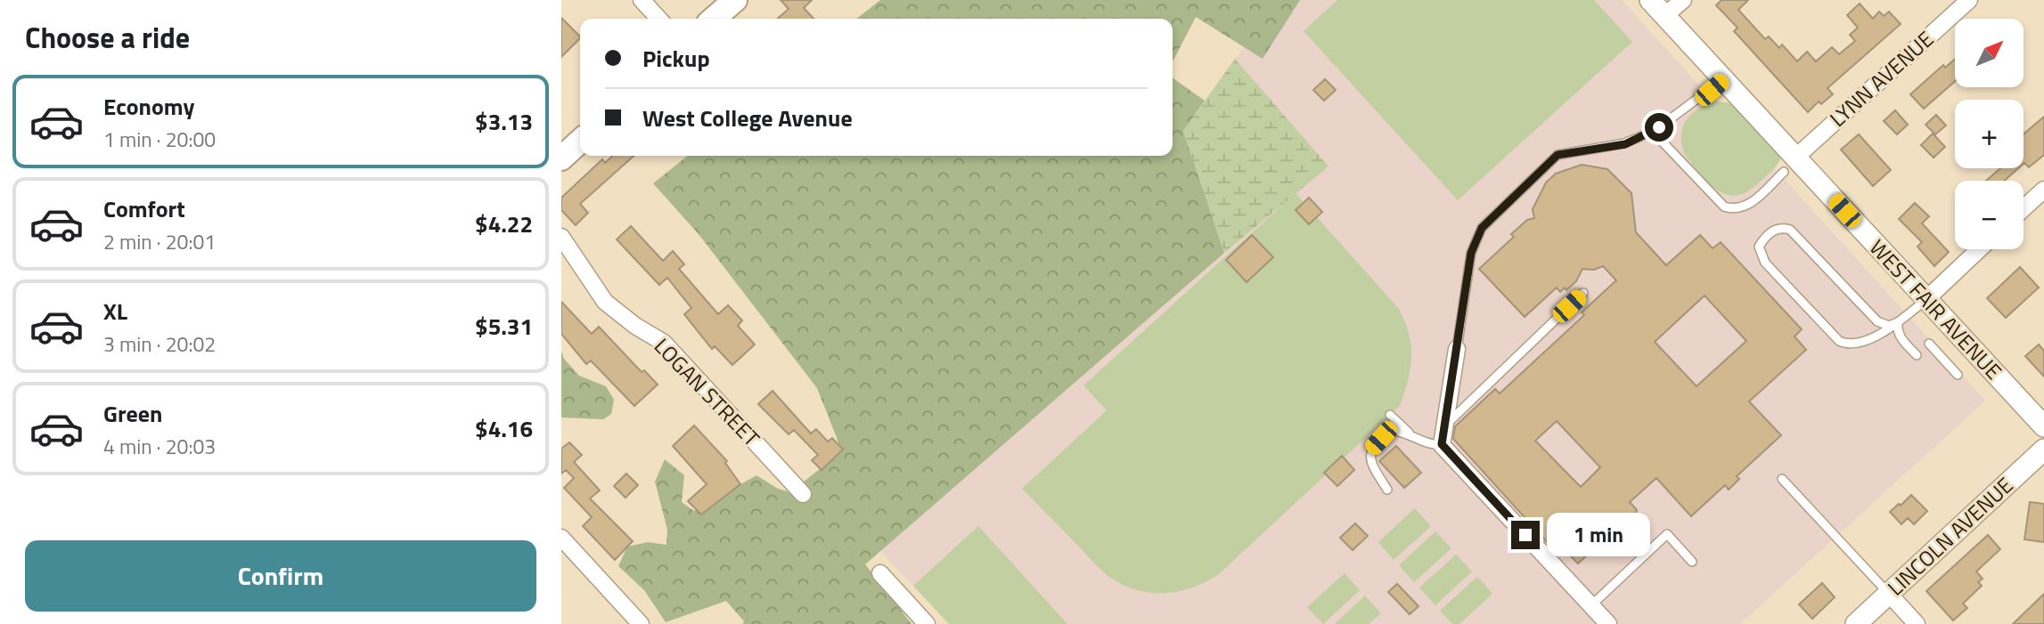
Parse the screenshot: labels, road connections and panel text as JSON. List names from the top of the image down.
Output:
{
  "streets": {
    "street": [
      "LYNN AVENUE",
      "WEST FAIR AVENUE",
      "LOGAN STREET",
      "LINCOLN AVENUE"
    ]
  },
  "crossings": [
    ["LYNN AVENUE", "WEST FAIR AVENUE"]
  ],
  "north": "top right",
  "page": {
    "heading": "Choose a ride",
    "map_buttons": ["+", "−"],
    "banner": ["Pickup", "West College Avenue"],
    "list": [
      {
        "name": "Economy",
        "note": "1 min · 20:00",
        "value": "$3.13"
      },
      {
        "name": "Comfort",
        "note": "2 min · 20:01",
        "value": "$4.22"
      },
      {
        "name": "XL",
        "note": "3 min · 20:02",
        "value": "$5.31"
      },
      {
        "name": "Green",
        "note": "4 min · 20:03",
        "value": "$4.16"
      }
    ],
    "bubble": "1 min",
    "buttons": "Confirm"
  }
}
